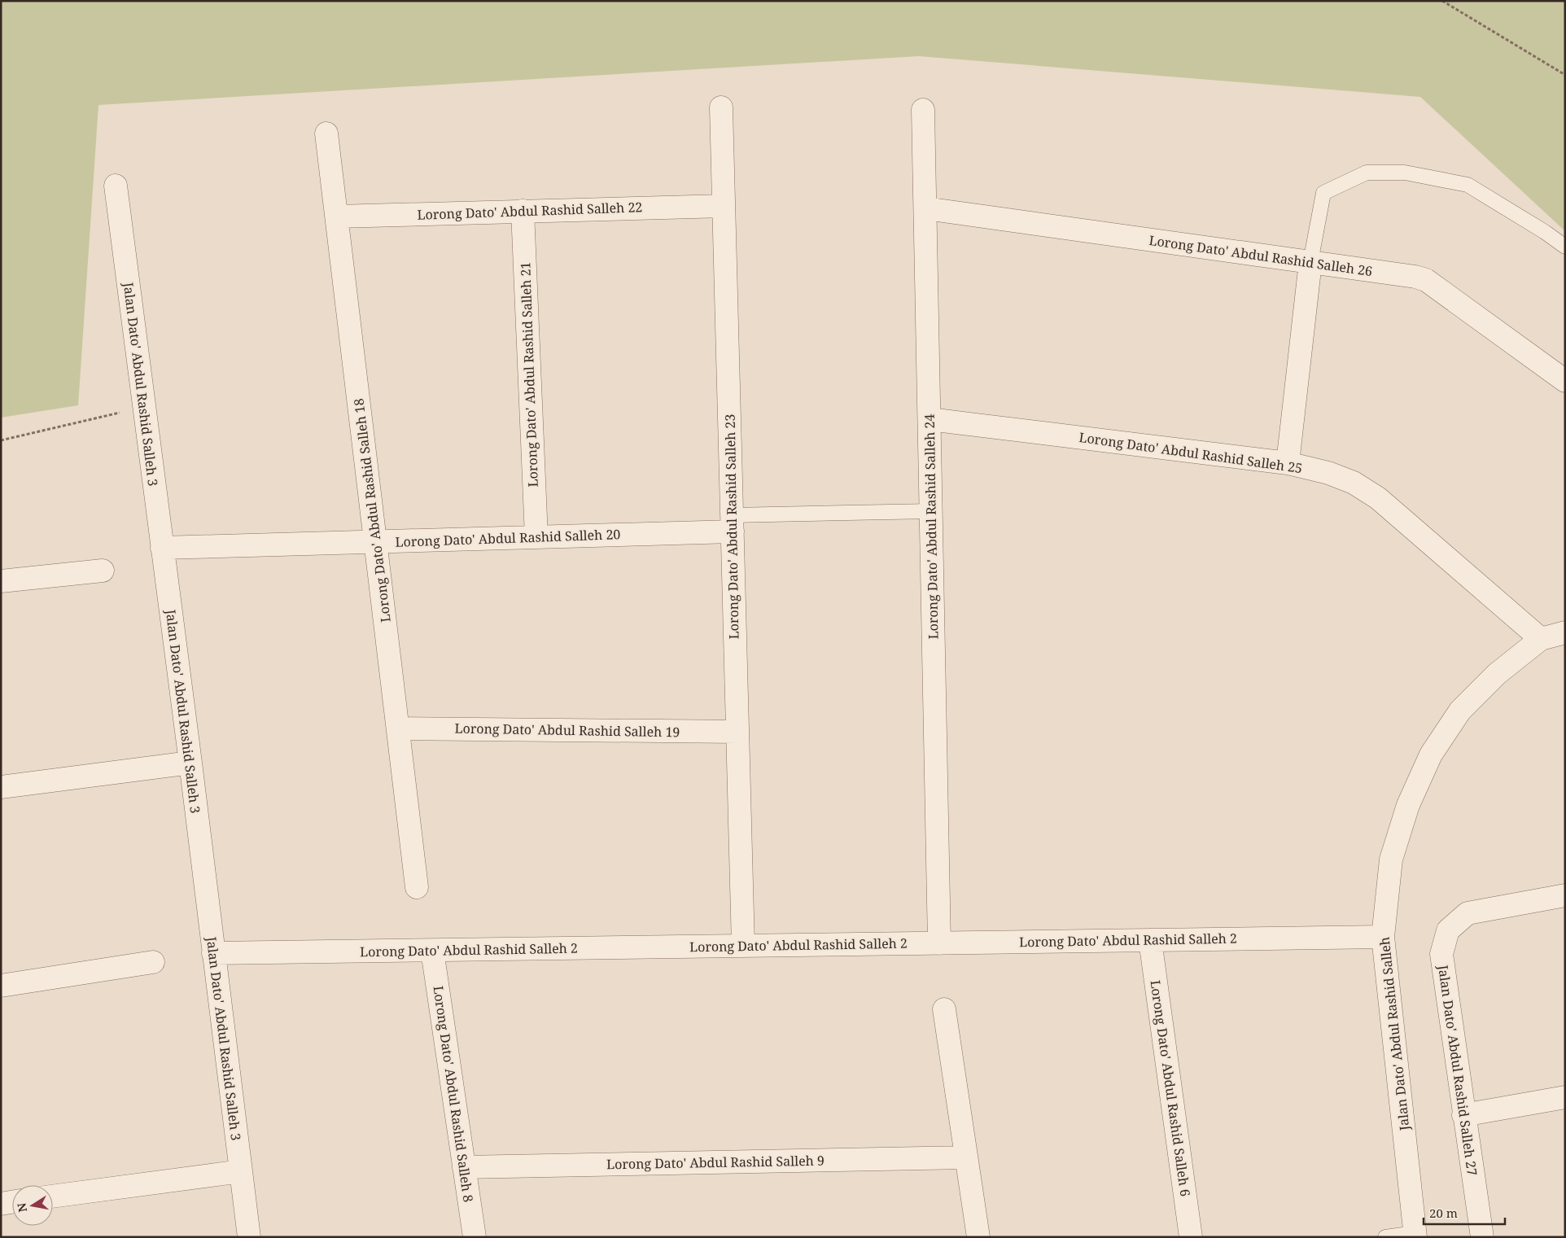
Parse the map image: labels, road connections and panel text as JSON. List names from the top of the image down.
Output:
{
  "streets": {
    "street": [
      "Lorong Dato' Abdul Rashid Salleh 22",
      "Lorong Dato' Abdul Rashid Salleh 26",
      "Lorong Dato' Abdul Rashid Salleh 21",
      "Jalan Dato' Abdul Rashid Salleh 3",
      "Lorong Dato' Abdul Rashid Salleh 25",
      "Lorong Dato' Abdul Rashid Salleh 18",
      "Lorong Dato' Abdul Rashid Salleh 23",
      "Lorong Dato' Abdul Rashid Salleh 24",
      "Lorong Dato' Abdul Rashid Salleh 20",
      "Lorong Dato' Abdul Rashid Salleh 19",
      "Lorong Dato' Abdul Rashid Salleh 2",
      "Jalan Dato' Abdul Rashid Salleh",
      "Jalan Dato' Abdul Rashid Salleh 27",
      "Lorong Dato' Abdul Rashid Salleh 6",
      "Lorong Dato' Abdul Rashid Salleh 8",
      "Lorong Dato' Abdul Rashid Salleh 9"
    ]
  },
  "crossings": [
    ["Lorong Dato' Abdul Rashid Salleh 22", "Lorong Dato' Abdul Rashid Salleh 21"],
    ["Lorong Dato' Abdul Rashid Salleh 22", "Lorong Dato' Abdul Rashid Salleh 18"],
    ["Lorong Dato' Abdul Rashid Salleh 22", "Lorong Dato' Abdul Rashid Salleh 23"],
    ["Lorong Dato' Abdul Rashid Salleh 26", "Lorong Dato' Abdul Rashid Salleh 24"],
    ["Lorong Dato' Abdul Rashid Salleh 21", "Lorong Dato' Abdul Rashid Salleh 20"],
    ["Jalan Dato' Abdul Rashid Salleh 3", "Lorong Dato' Abdul Rashid Salleh 20"],
    ["Jalan Dato' Abdul Rashid Salleh 3", "Lorong Dato' Abdul Rashid Salleh 2"],
    ["Lorong Dato' Abdul Rashid Salleh 25", "Lorong Dato' Abdul Rashid Salleh 24"],
    ["Lorong Dato' Abdul Rashid Salleh 25", "Jalan Dato' Abdul Rashid Salleh"],
    ["Lorong Dato' Abdul Rashid Salleh 18", "Lorong Dato' Abdul Rashid Salleh 20"],
    ["Lorong Dato' Abdul Rashid Salleh 18", "Lorong Dato' Abdul Rashid Salleh 19"],
    ["Lorong Dato' Abdul Rashid Salleh 23", "Lorong Dato' Abdul Rashid Salleh 20"],
    ["Lorong Dato' Abdul Rashid Salleh 23", "Lorong Dato' Abdul Rashid Salleh 19"],
    ["Lorong Dato' Abdul Rashid Salleh 23", "Lorong Dato' Abdul Rashid Salleh 2"],
    ["Lorong Dato' Abdul Rashid Salleh 24", "Lorong Dato' Abdul Rashid Salleh 2"],
    ["Lorong Dato' Abdul Rashid Salleh 2", "Jalan Dato' Abdul Rashid Salleh"],
    ["Lorong Dato' Abdul Rashid Salleh 2", "Lorong Dato' Abdul Rashid Salleh 6"],
    ["Lorong Dato' Abdul Rashid Salleh 2", "Lorong Dato' Abdul Rashid Salleh 8"],
    ["Lorong Dato' Abdul Rashid Salleh 8", "Lorong Dato' Abdul Rashid Salleh 9"]
  ],
  "scale_bar": "20 m",
  "north": "left"
}
